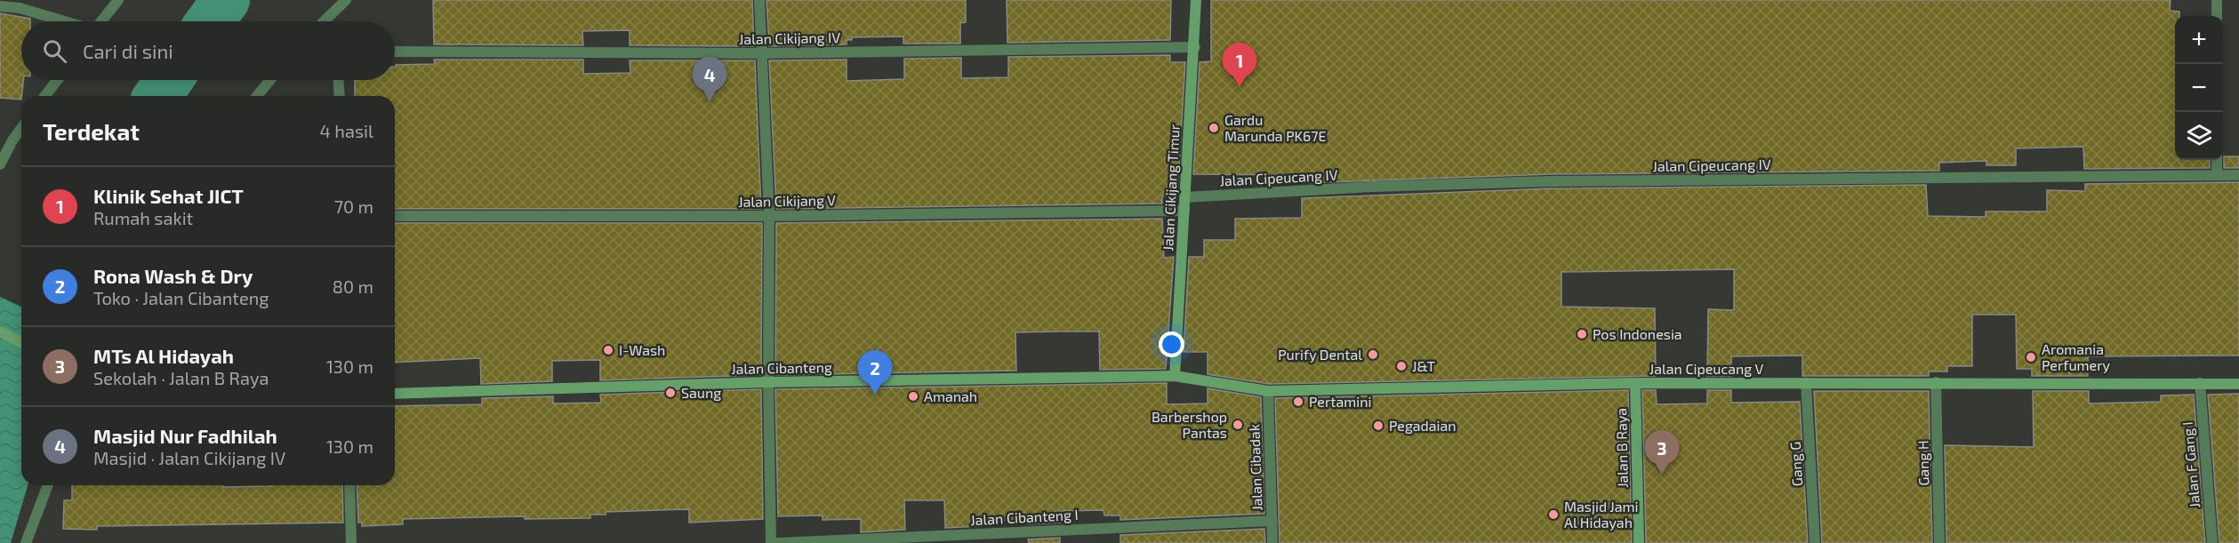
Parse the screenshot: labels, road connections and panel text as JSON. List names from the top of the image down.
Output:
{
  "streets": {
    "street": [
      "Jalan Cikijang IV",
      "Jalan Cipeucang IV",
      "Jalan Cikijang Timur",
      "Jalan Cikijang V",
      "Jalan Cibanteng",
      "Jalan Cipeucang V",
      "Jalan B Raya",
      "Gang H",
      "Gang G",
      "Jalan F Gang I",
      "Jalan Cibadak",
      "Jalan Cibanteng I"
    ]
  },
  "crossings": [
    ["Jalan Cikijang IV", "Jalan Cikijang Timur"],
    ["Jalan Cipeucang IV", "Jalan Cikijang Timur"],
    ["Jalan Cikijang Timur", "Jalan Cikijang V"],
    ["Jalan Cikijang Timur", "Jalan Cibanteng"],
    ["Jalan Cikijang Timur", "Jalan Cipeucang V"],
    ["Jalan Cibanteng", "Jalan Cipeucang V"],
    ["Jalan Cipeucang V", "Jalan B Raya"],
    ["Jalan Cipeucang V", "Gang H"],
    ["Jalan Cipeucang V", "Gang G"],
    ["Jalan Cipeucang V", "Jalan F Gang I"],
    ["Jalan Cipeucang V", "Jalan Cibadak"],
    ["Jalan Cibadak", "Jalan Cibanteng I"]
  ],
  "places": [
    "Gardu Marunda PK67E",
    "Pos Indonesia",
    "I-Wash",
    "Purify Dental",
    "Aromania Perfumery",
    "J&T",
    "Saung",
    "Amanah",
    "Pertamini",
    "Barbershop Pantas",
    "Pegadaian",
    "Masjid Jami Al Hidayah"
  ],
  "page": {
    "map_buttons": ["+", "−"],
    "search": "Cari di sini",
    "pins": [
      "1",
      "4",
      "2",
      "3"
    ],
    "heading": ["Terdekat", "4 hasil"],
    "list": [
      {
        "mark": "1",
        "name": "Klinik Sehat JICT",
        "note": "Rumah sakit",
        "value": "70 m"
      },
      {
        "mark": "2",
        "name": "Rona Wash & Dry",
        "note": "Toko · Jalan Cibanteng",
        "value": "80 m"
      },
      {
        "mark": "3",
        "name": "MTs Al Hidayah",
        "note": "Sekolah · Jalan B Raya",
        "value": "130 m"
      },
      {
        "mark": "4",
        "name": "Masjid Nur Fadhilah",
        "note": "Masjid · Jalan Cikijang IV",
        "value": "130 m"
      }
    ]
  }
}
